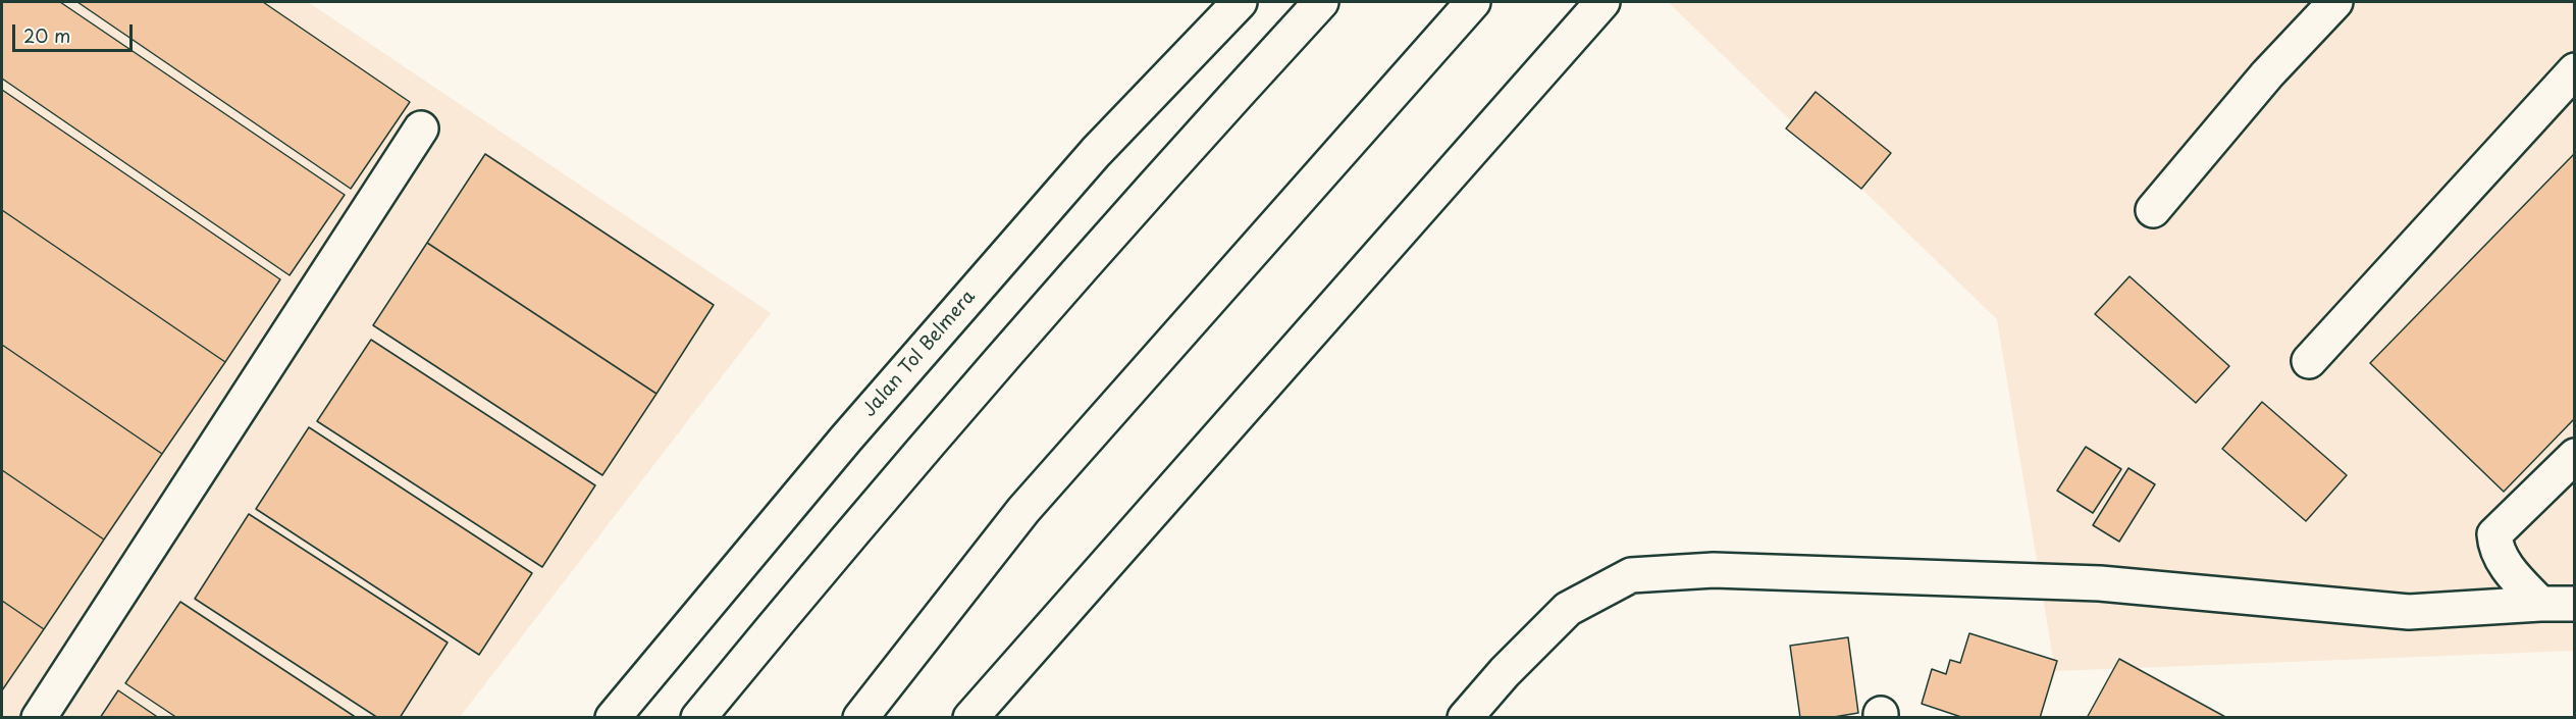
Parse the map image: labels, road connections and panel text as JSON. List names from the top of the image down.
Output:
{
  "streets": {
    "main road": ["Jalan Tol Belmera"]
  },
  "scale_bar": "20 m"
}
